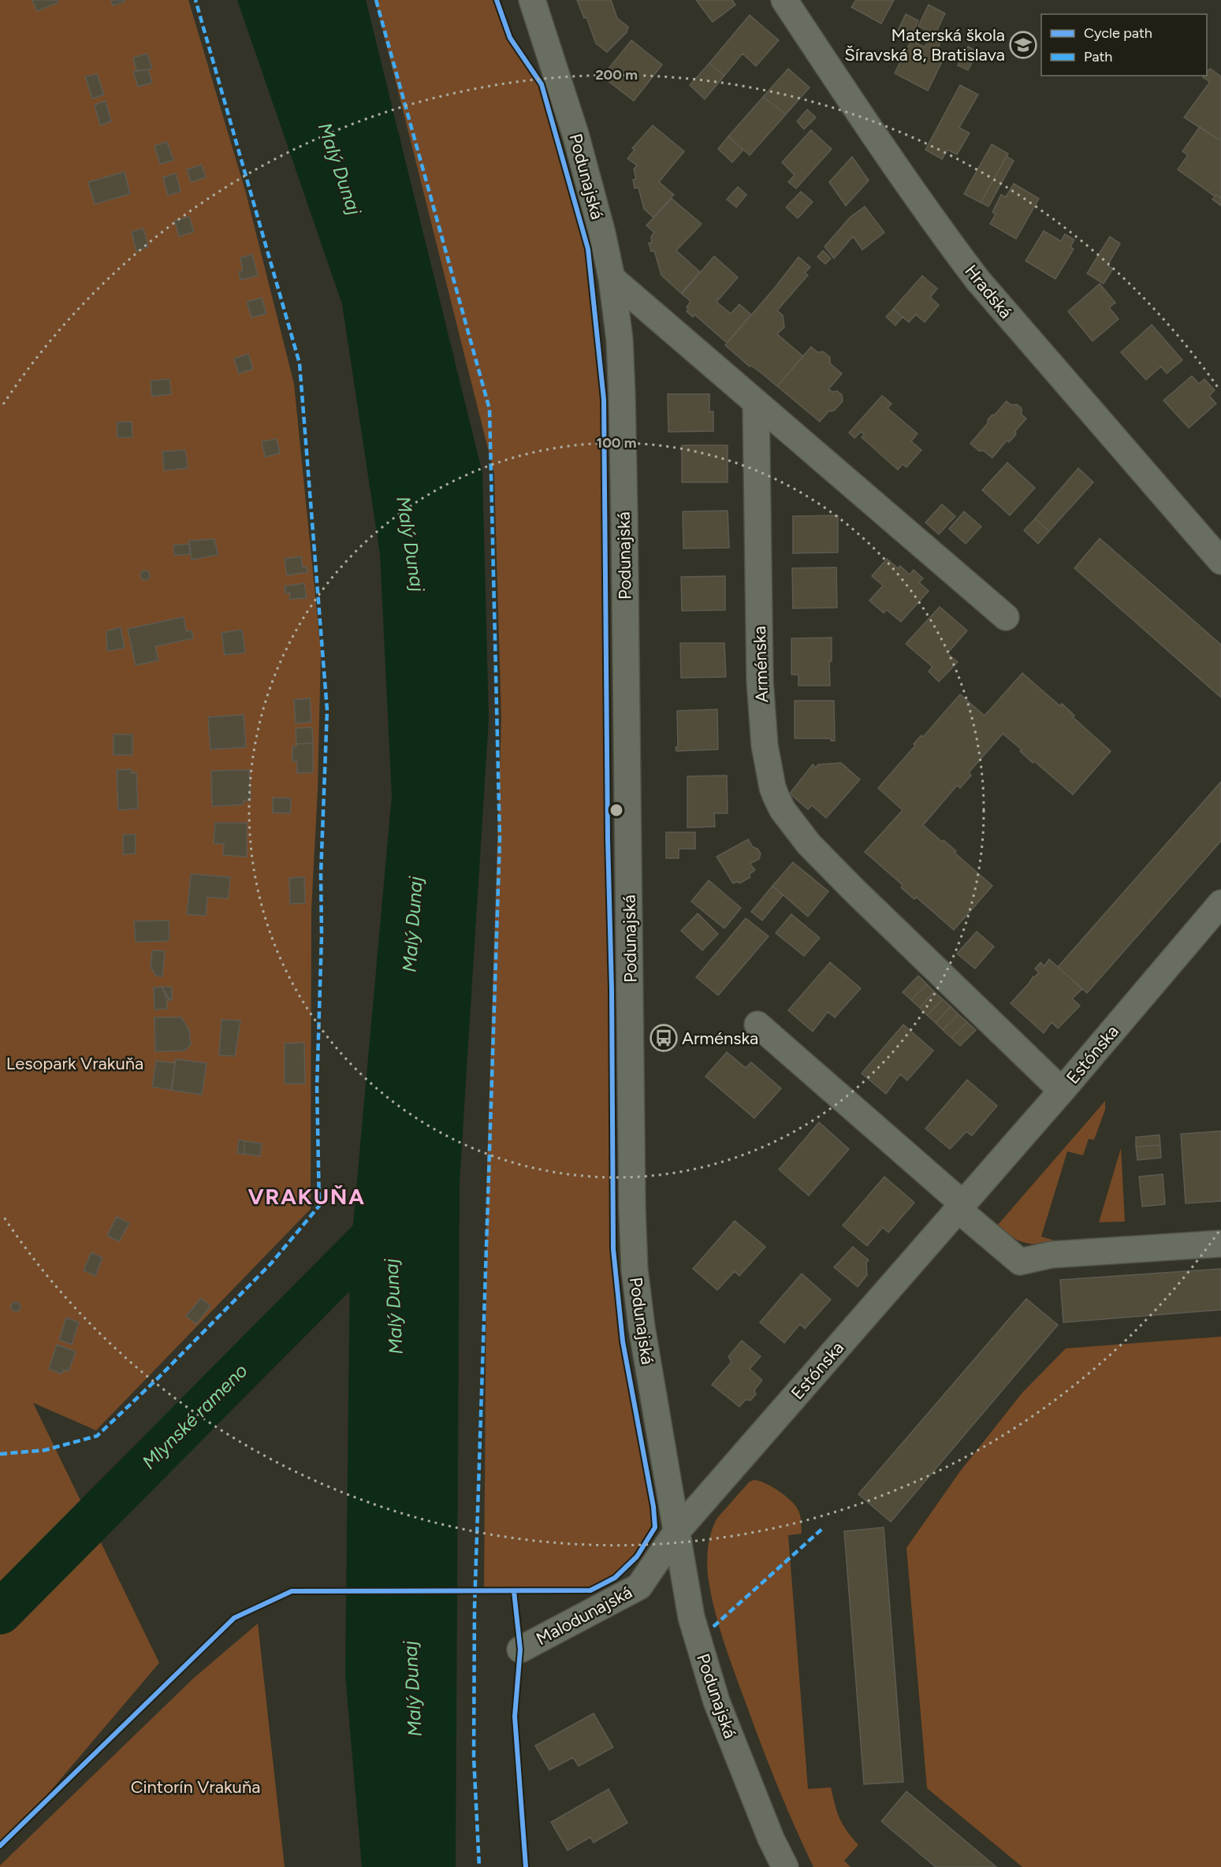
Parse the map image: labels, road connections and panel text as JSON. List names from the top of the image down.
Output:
{
  "streets": {
    "street": [
      "Podunajská",
      "Hradská",
      "Arménska",
      "Estónska",
      "Malodunajská"
    ]
  },
  "crossings": [
    ["Podunajská", "Estónska"],
    ["Podunajská", "Malodunajská"],
    ["Arménska", "Estónska"],
    ["Estónska", "Malodunajská"]
  ],
  "districts": ["VRAKUŇA"],
  "water": ["Malý Dunaj", "Mlynské rameno"],
  "parks": ["Lesopark Vrakuňa", "Cintorín Vrakuňa"],
  "places": {
    "school or university": ["Materská škola Šíravská 8, Bratislava"],
    "bus stop": ["Arménska"]
  },
  "legend": ["Cycle path", "Path"],
  "rings": ["200 m", "100 m"]
}
